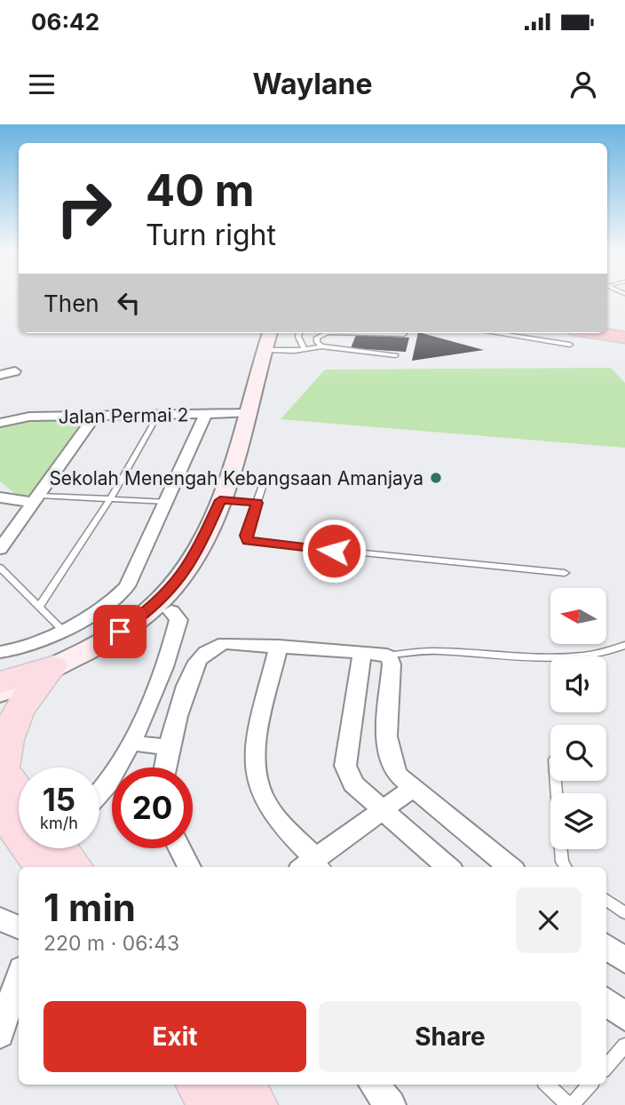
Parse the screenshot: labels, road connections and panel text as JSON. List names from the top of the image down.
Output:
{
  "streets": {
    "street": ["Jalan Permai 2"]
  },
  "places": ["Sekolah Menengah Kebangsaan Amanjaya"],
  "north": "left",
  "page": {
    "status": "06:42",
    "header": "Waylane",
    "turn": ["40 m", "Turn right"],
    "then": "Then",
    "speed": "15 km/h",
    "limit": "20",
    "heading": ["1 min", "220 m · 06:43"],
    "buttons": ["Exit", "Share"]
  }
}
